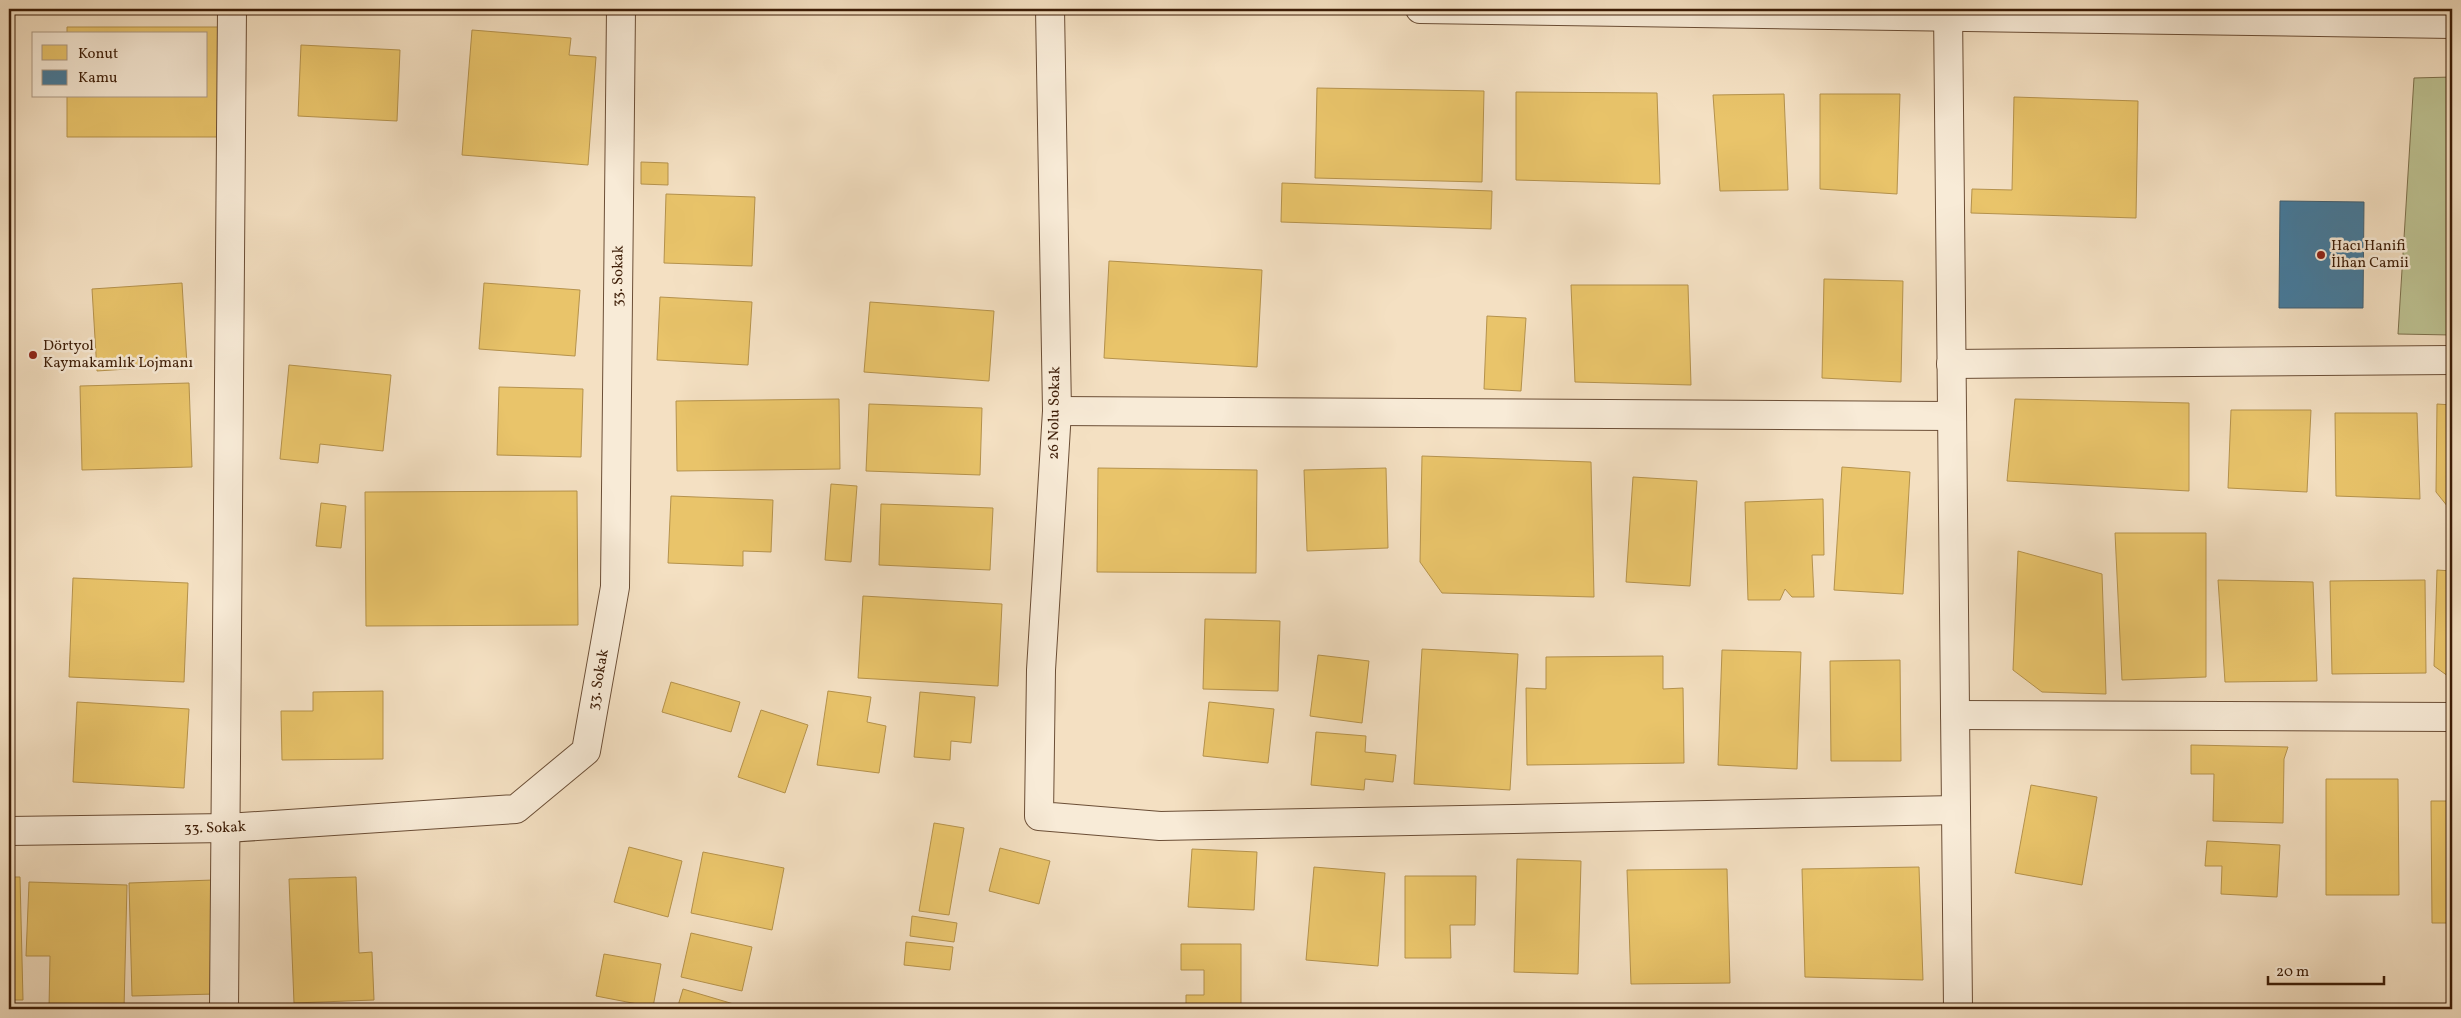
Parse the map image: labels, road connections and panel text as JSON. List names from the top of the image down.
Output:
{
  "streets": {
    "street": ["33. Sokak", "26 Nolu Sokak"]
  },
  "places": ["Hacı Hanifi İlhan Camii", "Dörtyol Kaymakamlık Lojmanı"],
  "legend": ["Konut", "Kamu"],
  "scale_bar": "20 m"
}
